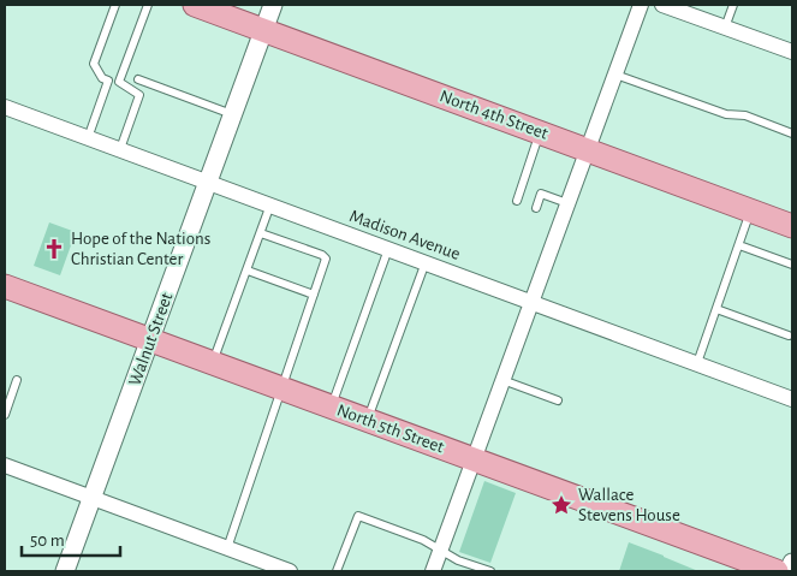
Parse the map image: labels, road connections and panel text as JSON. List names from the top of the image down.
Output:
{
  "streets": {
    "main road": ["North 4th Street", "North 5th Street"],
    "street": ["Madison Avenue", "Walnut Street"]
  },
  "crossings": [
    ["North 4th Street", "Walnut Street"],
    ["Madison Avenue", "Walnut Street"],
    ["Walnut Street", "North 5th Street"]
  ],
  "places": {
    "church": ["Hope of the Nations Christian Center"],
    "place": ["Wallace Stevens House"]
  },
  "scale_bar": "50 m"
}
